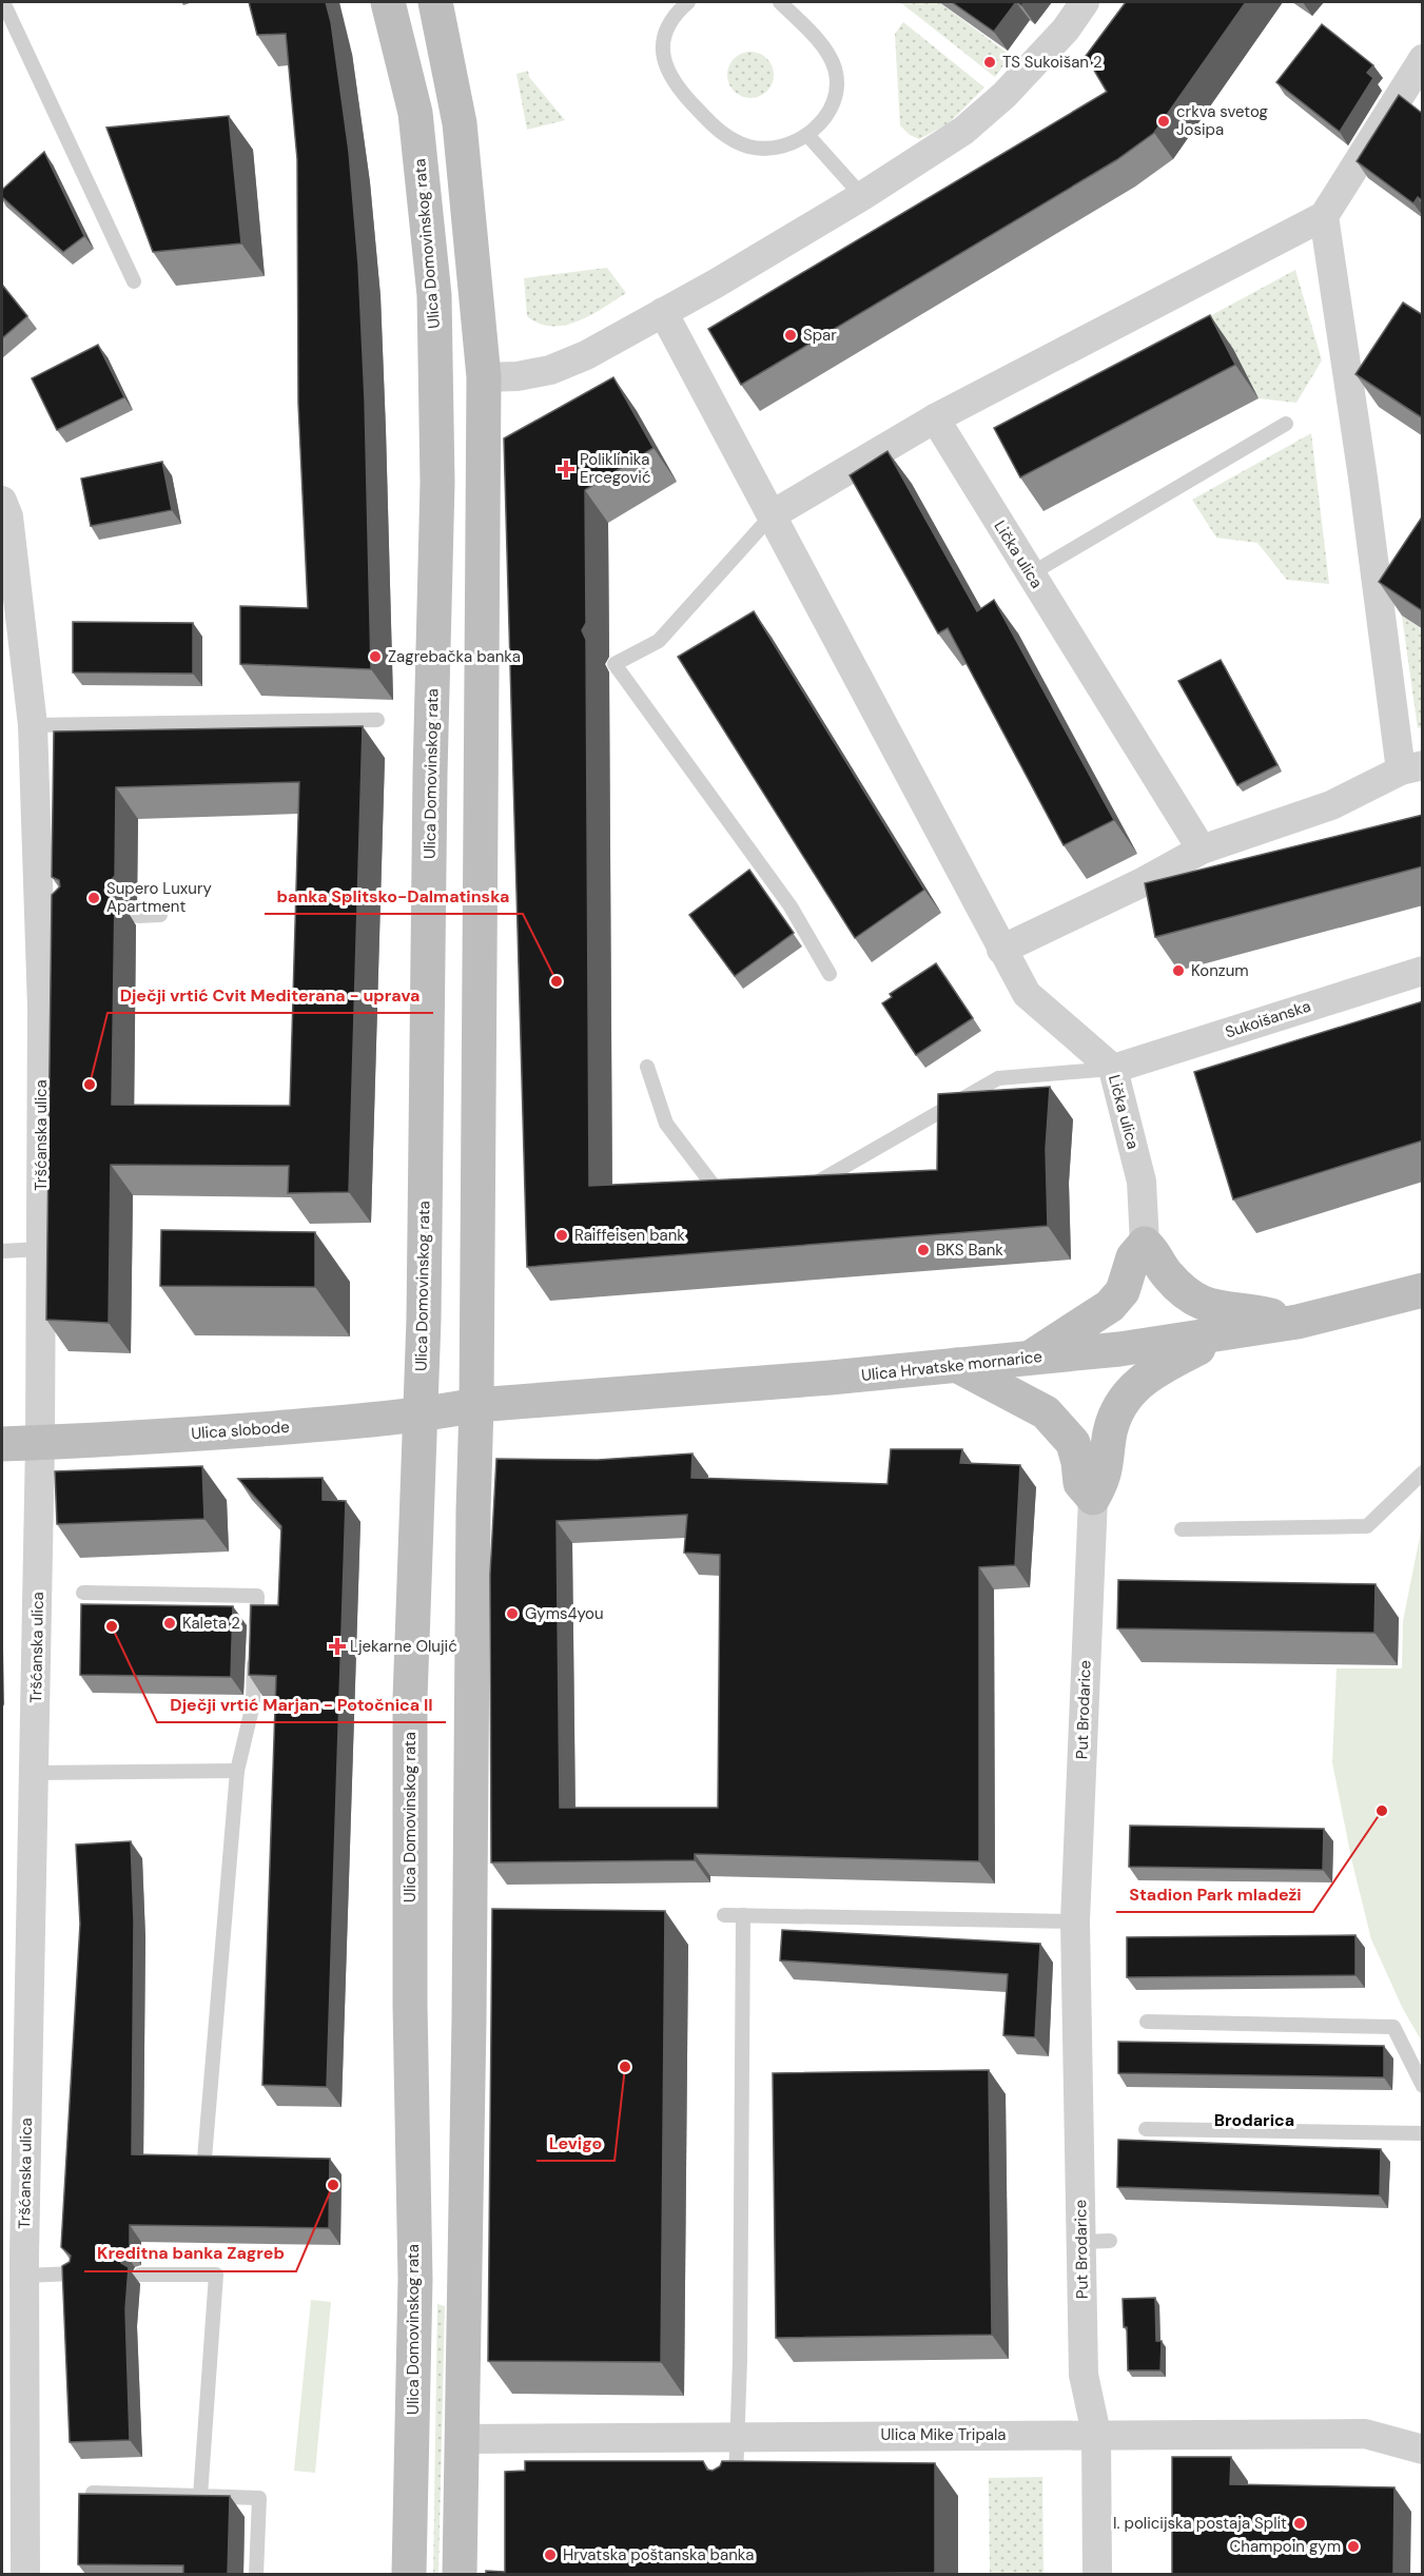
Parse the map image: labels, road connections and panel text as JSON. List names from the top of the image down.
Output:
{
  "streets": {
    "main road": ["Ulica Domovinskog rata", "Ulica Hrvatske mornarice", "Ulica slobode"],
    "street": [
      "Lička ulica",
      "Sukoišanska",
      "Tršćanska ulica",
      "Put Brodarice",
      "Ulica Mike Tripala"
    ]
  },
  "crossings": [
    ["Ulica Domovinskog rata", "Ulica slobode"],
    ["Lička ulica", "Sukoišanska"],
    ["Tršćanska ulica", "Ulica slobode"],
    ["Ulica Hrvatske mornarice", "Ulica slobode"],
    ["Put Brodarice", "Ulica Mike Tripala"]
  ],
  "districts": ["Brodarica"],
  "places": {
    "other": [
      "TS Sukoišan 2",
      "crkva svetog Josipa",
      "Spar",
      "Zagrebačka banka",
      "Supero Luxury Apartment",
      "Konzum",
      "banka Splitsko-Dalmatinska",
      "Dječji vrtić Cvit Mediterana - uprava",
      "Raiffeisen bank",
      "BKS Bank",
      "Gyms4you",
      "Kaleta 2",
      "Dječji vrtić Marjan - Potočnica II",
      "Stadion Park mladeži",
      "Levigo",
      "Kreditna banka Zagreb",
      "I. policijska postaja Split",
      "Champoin gym",
      "Hrvatska poštanska banka"
    ],
    "health": ["Poliklinika Ercegović", "Ljekarne Olujić"]
  }
}
